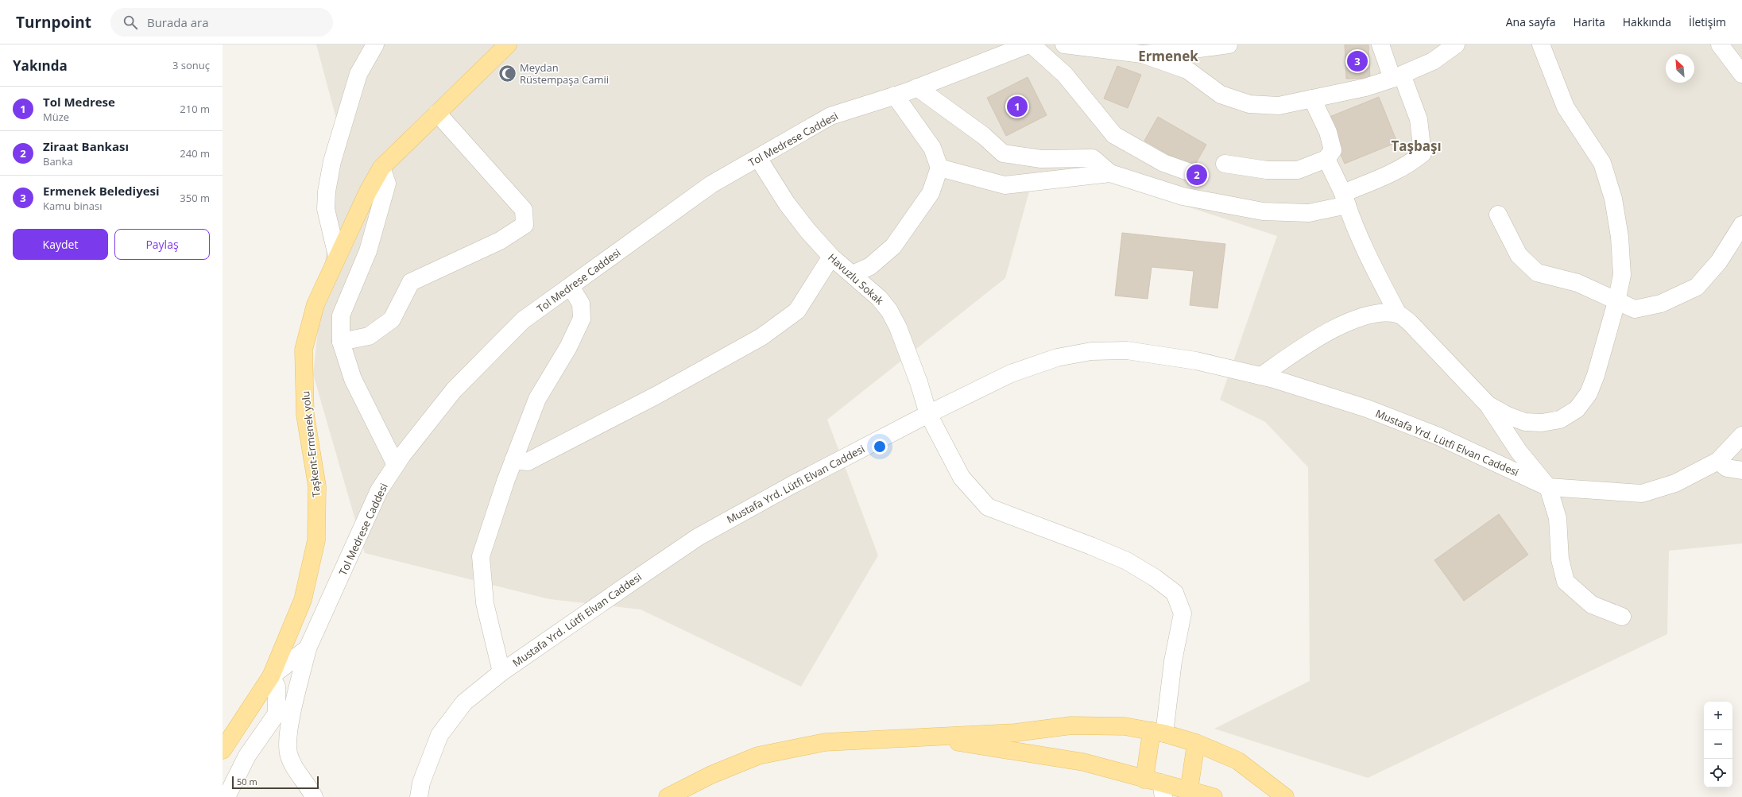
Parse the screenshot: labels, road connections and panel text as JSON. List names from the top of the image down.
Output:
{
  "streets": {
    "main road": ["Taşkent-Ermenek yolu"],
    "street": ["Tol Medrese Caddesi", "Havuzlu Sokak", "Mustafa Yrd. Lütfi Elvan Caddesi"]
  },
  "crossings": [
    ["Tol Medrese Caddesi", "Havuzlu Sokak"],
    ["Tol Medrese Caddesi", "Taşkent-Ermenek yolu"],
    ["Havuzlu Sokak", "Mustafa Yrd. Lütfi Elvan Caddesi"]
  ],
  "districts": ["Ermenek", "Taşbaşı"],
  "places": {
    "mosque": ["Meydan Rüstempaşa Camii"]
  },
  "scale_bar": "50 m",
  "north": "top left",
  "page": {
    "header": "Turnpoint",
    "search": "Burada ara",
    "nav": [
      "Ana sayfa",
      "Harita",
      "Hakkında",
      "İletişim"
    ],
    "heading": ["Yakında", "3 sonuç"],
    "pins": ["3", "1", "2"],
    "list": [
      {
        "mark": "1",
        "name": "Tol Medrese",
        "note": "Müze",
        "value": "210 m"
      },
      {
        "mark": "2",
        "name": "Ziraat Bankası",
        "note": "Banka",
        "value": "240 m"
      },
      {
        "mark": "3",
        "name": "Ermenek Belediyesi",
        "note": "Kamu binası",
        "value": "350 m"
      }
    ],
    "buttons": ["Kaydet", "Paylaş"],
    "map_buttons": ["+", "−"],
    "scale": "50 m"
  }
}
